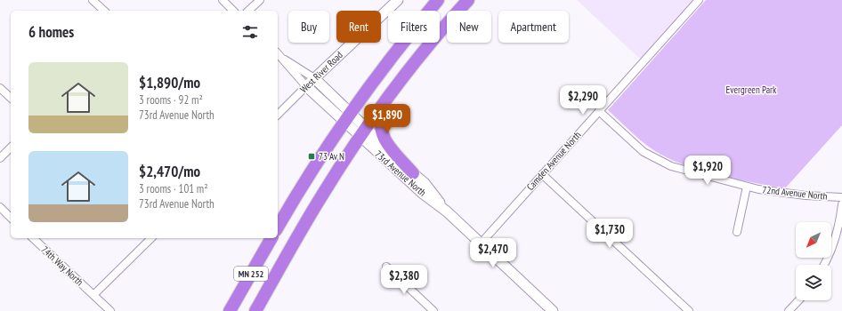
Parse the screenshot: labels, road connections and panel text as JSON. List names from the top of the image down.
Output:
{
  "streets": {
    "highway": ["MN 252"],
    "street": [
      "West River Road",
      "Camden Avenue North",
      "73rd Avenue North",
      "72nd Avenue North",
      "74th Way North"
    ]
  },
  "crossings": [
    ["West River Road", "73rd Avenue North"],
    ["Camden Avenue North", "73rd Avenue North"],
    ["Camden Avenue North", "72nd Avenue North"],
    ["73rd Avenue North", "MN 252"]
  ],
  "parks": ["Evergreen Park"],
  "places": {
    "transit": ["73 Av N"]
  },
  "north": "bottom left",
  "page": {
    "chip": [
      "Buy",
      "Rent",
      "Filters",
      "New",
      "Apartment"
    ],
    "heading": "6 homes",
    "list": [
      {
        "name": "$1,890/mo",
        "note": "3 rooms · 92 m² · 73rd Avenue North"
      },
      {
        "name": "$2,470/mo",
        "note": "3 rooms · 101 m² · 73rd Avenue North"
      }
    ],
    "price": [
      "$2,290",
      "$1,890",
      "$1,920",
      "$1,730",
      "$2,470",
      "$2,380"
    ]
  }
}
